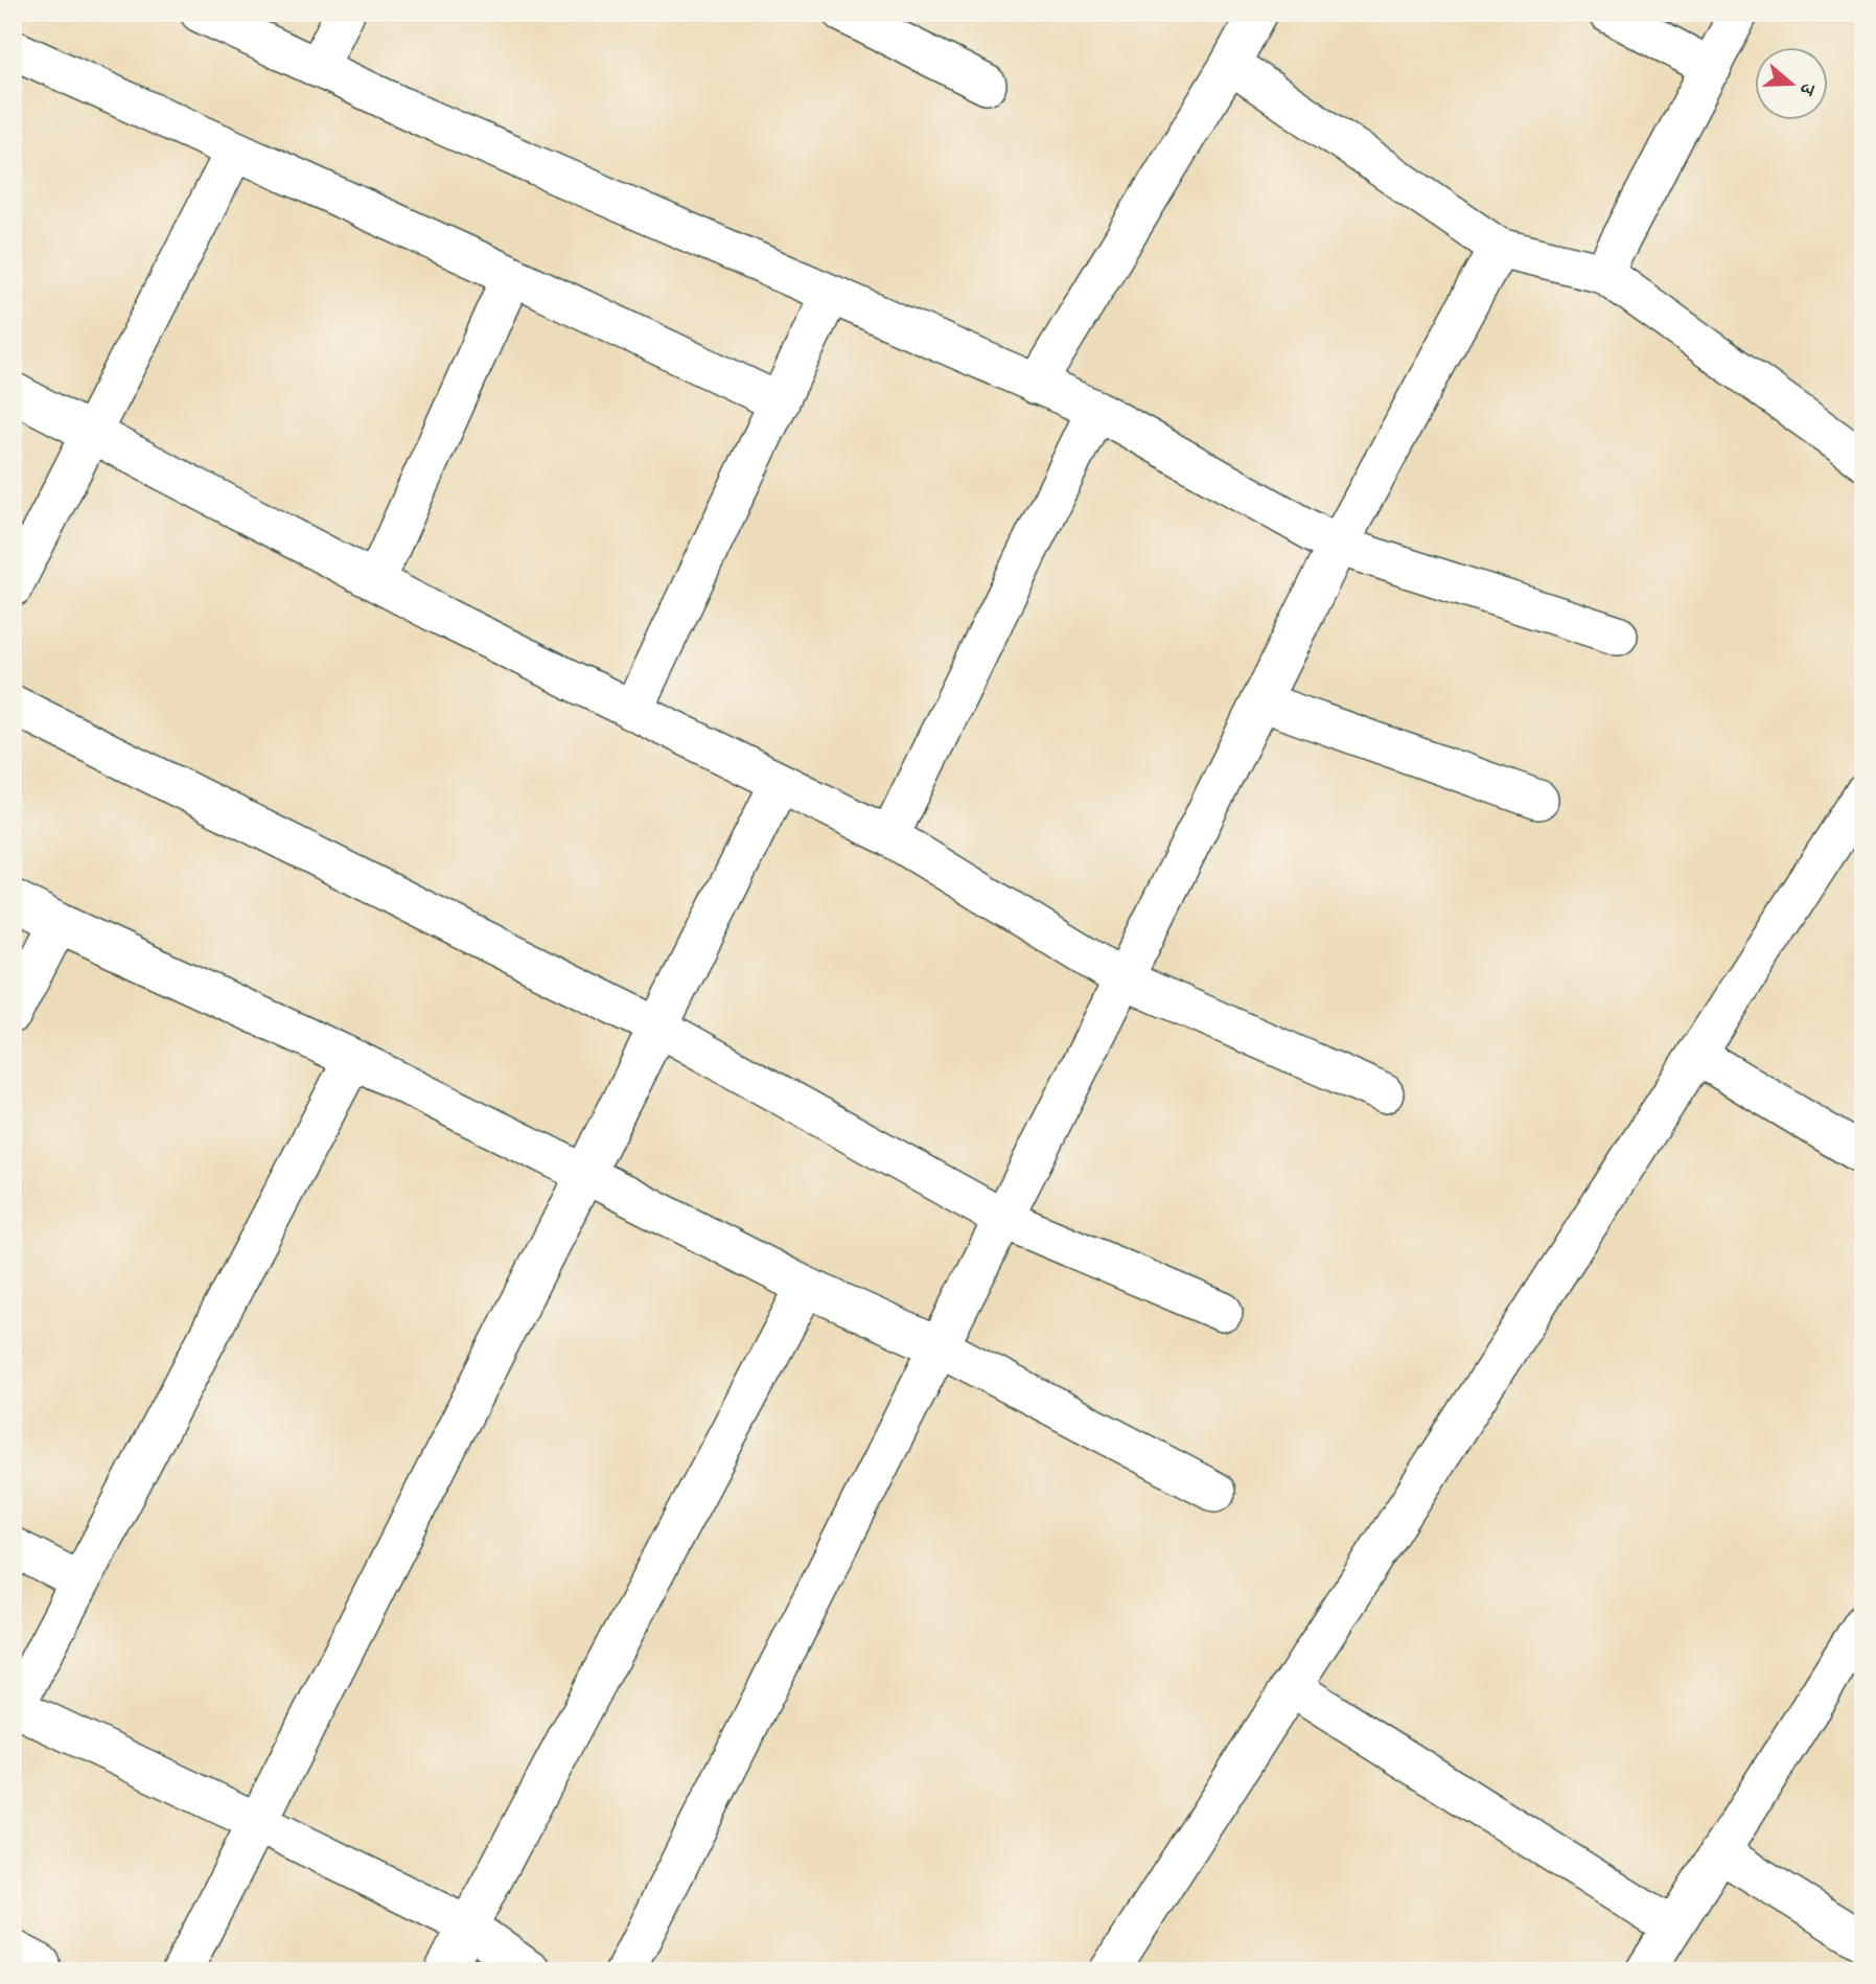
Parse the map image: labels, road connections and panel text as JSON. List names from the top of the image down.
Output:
{
  "north": "right"
}
